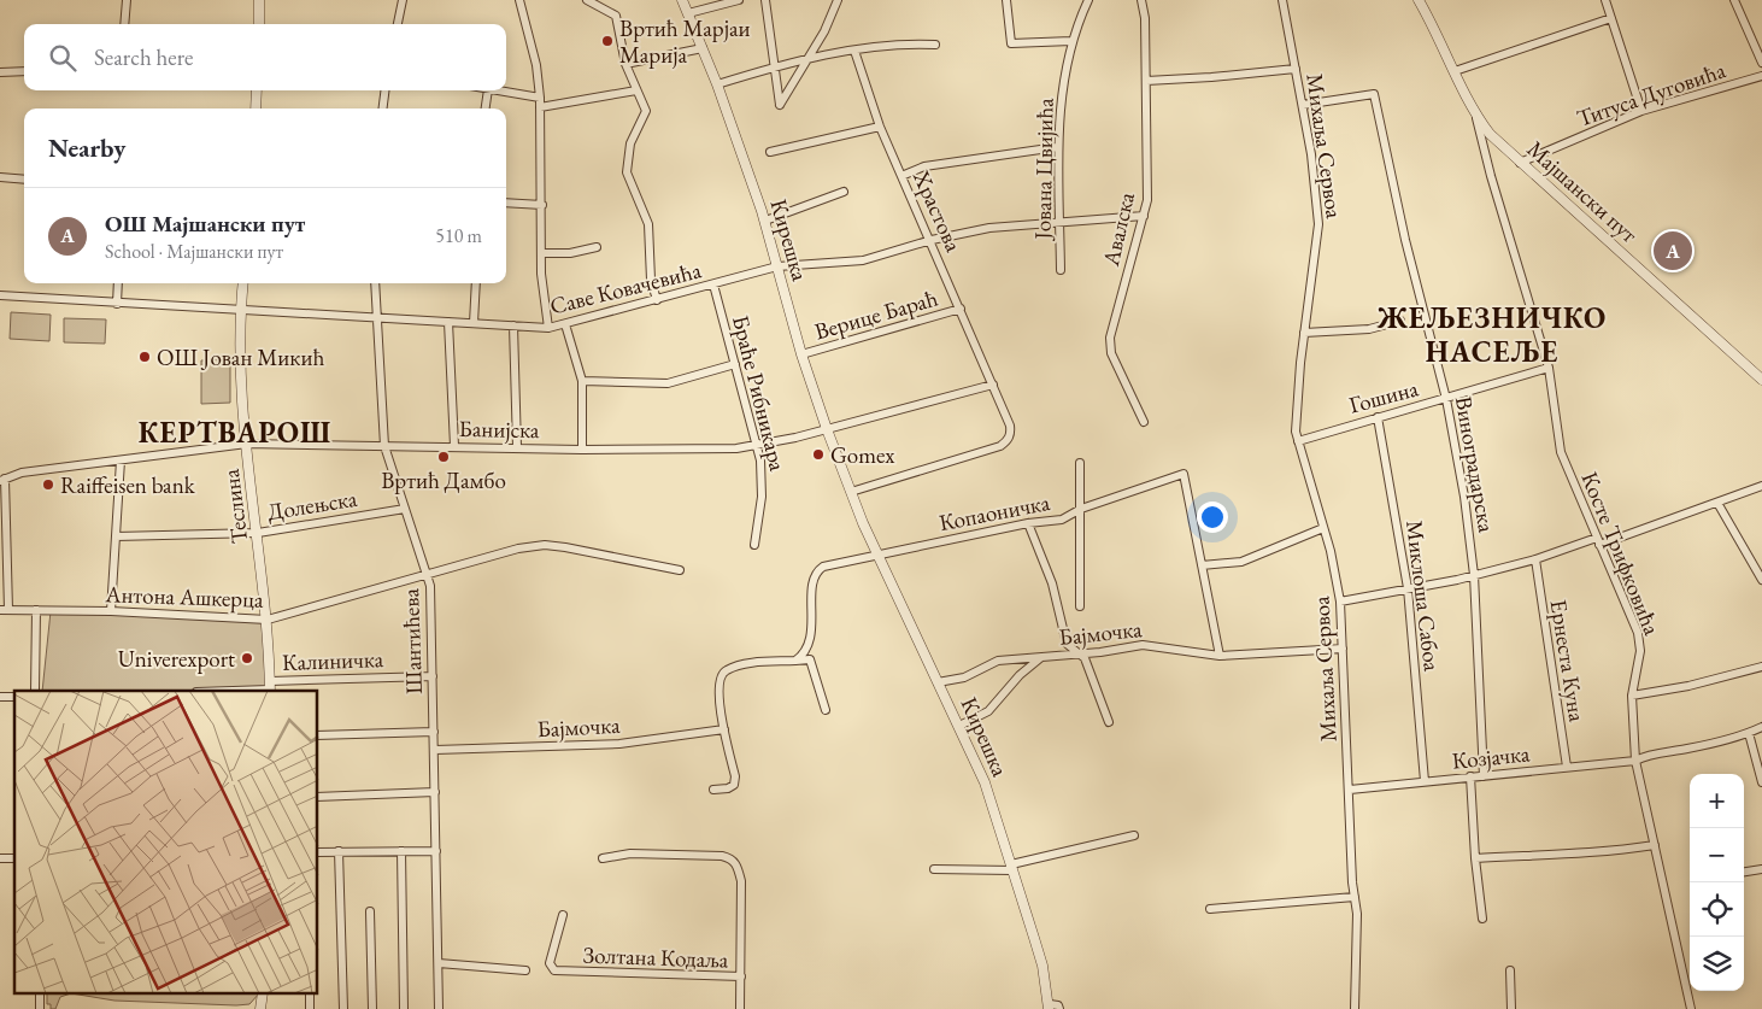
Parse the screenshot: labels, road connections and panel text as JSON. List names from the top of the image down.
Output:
{
  "streets": {
    "street": [
      "Титуса Дуговића",
      "Михаља Сервоа",
      "Јована Цвијића",
      "Мајшански пут",
      "Храстова",
      "Авалска",
      "Кирешка",
      "Саве Ковачевића",
      "Верице Бараћ",
      "Браће Рибникара",
      "Гошина",
      "Банијска",
      "Виноградарска",
      "Долењска",
      "Теслина",
      "Копаоничка",
      "Косте Трифковића",
      "Миклоша Сабоа",
      "Антона Ашкерца",
      "Бајмочка",
      "Шантићева",
      "Калиничка",
      "Ернеста Куна",
      "Козјачка",
      "Золтана Кодаља"
    ]
  },
  "crossings": [
    ["Титуса Дуговића", "Мајшански пут"],
    ["Михаља Сервоа", "Гошина"],
    ["Михаља Сервоа", "Виноградарска"],
    ["Михаља Сервоа", "Бајмочка"],
    ["Михаља Сервоа", "Козјачка"],
    ["Јована Цвијића", "Саве Ковачевића"],
    ["Мајшански пут", "Косте Трифковића"],
    ["Храстова", "Саве Ковачевића"],
    ["Храстова", "Верице Бараћ"],
    ["Храстова", "Банијска"],
    ["Авалска", "Саве Ковачевића"],
    ["Кирешка", "Саве Ковачевића"],
    ["Кирешка", "Верице Бараћ"],
    ["Кирешка", "Банијска"],
    ["Кирешка", "Копаоничка"],
    ["Кирешка", "Бајмочка"],
    ["Саве Ковачевића", "Браће Рибникара"],
    ["Саве Ковачевића", "Теслина"],
    ["Саве Ковачевића", "Шантићева"],
    ["Браће Рибникара", "Банијска"],
    ["Гошина", "Виноградарска"],
    ["Гошина", "Косте Трифковића"],
    ["Гошина", "Миклоша Сабоа"],
    ["Банијска", "Теслина"],
    ["Банијска", "Шантићева"],
    ["Виноградарска", "Козјачка"],
    ["Долењска", "Теслина"],
    ["Долењска", "Шантићева"],
    ["Теслина", "Антона Ашкерца"],
    ["Теслина", "Калиничка"],
    ["Косте Трифковића", "Козјачка"],
    ["Миклоша Сабоа", "Козјачка"],
    ["Антона Ашкерца", "Шантићева"],
    ["Бајмочка", "Шантићева"],
    ["Шантићева", "Калиничка"],
    ["Ернеста Куна", "Козјачка"]
  ],
  "districts": ["ЖЕЉЕЗНИЧКО НАСЕЉЕ", "КЕРТВАРОШ"],
  "places": [
    "Вртић Марјаи Марија",
    "ОШ Јован Микић",
    "Gomex",
    "Вртић Дамбо",
    "Raiffeisen bank",
    "Univerexport"
  ],
  "page": {
    "search": "Search here",
    "heading": "Nearby",
    "list": [
      {
        "mark": "A",
        "name": "ОШ Мајшански пут",
        "note": "School · Мајшански пут",
        "value": "510 m"
      }
    ],
    "pins": "A",
    "map_buttons": ["+", "−"]
  }
}
